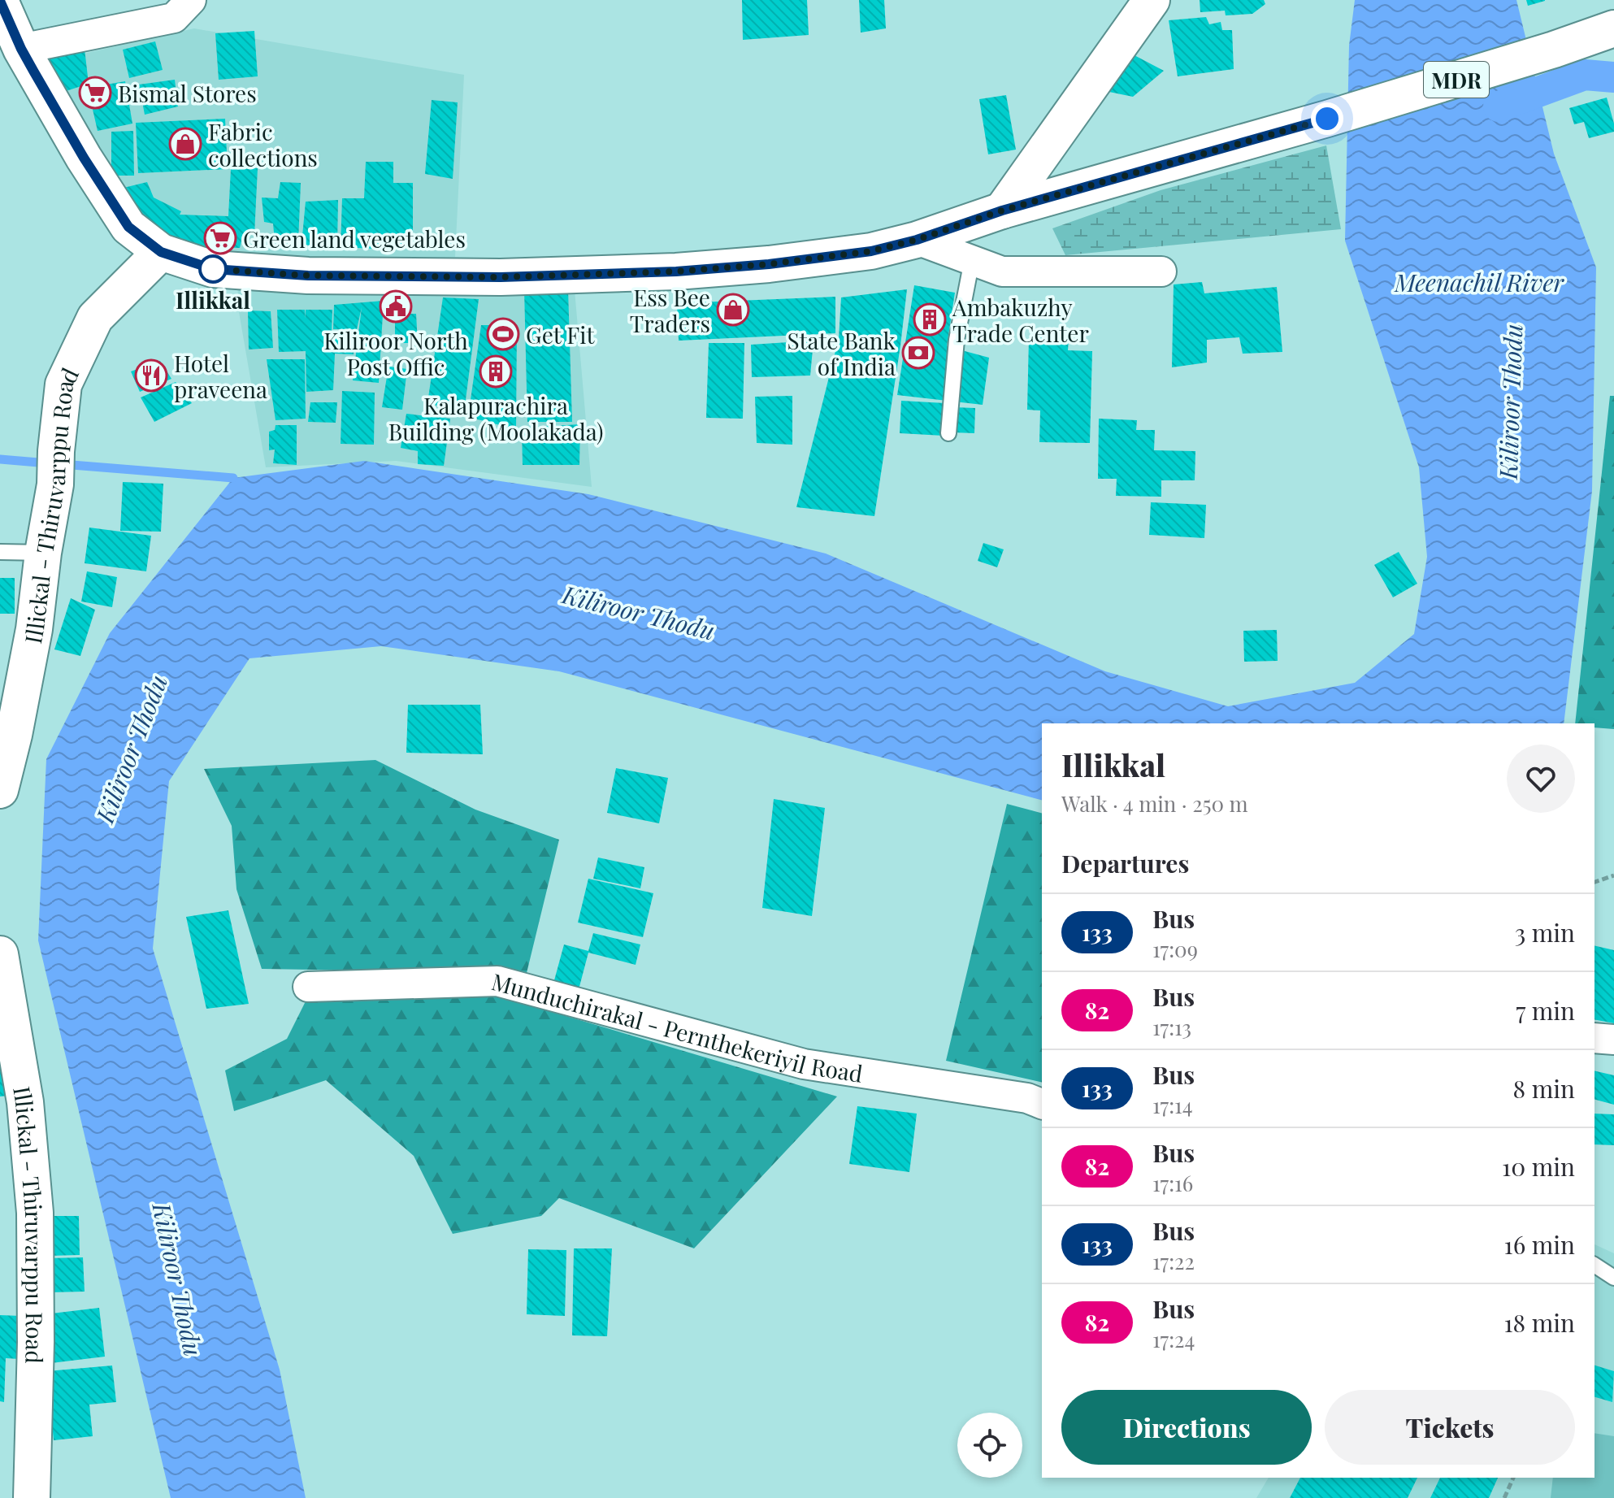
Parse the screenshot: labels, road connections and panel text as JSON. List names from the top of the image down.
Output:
{
  "streets": {
    "main road": ["MDR", "Illickal - Thiruvarppu Road"],
    "street": ["Munduchirakal - Pernthekeriyil Road"]
  },
  "crossings": [
    ["MDR", "Illickal - Thiruvarppu Road"]
  ],
  "water": ["Meenachil River", "Kiliroor Thodu"],
  "places": {
    "supermarket": ["Bismal Stores", "Green land vegetables"],
    "shop": ["Fabric collections", "Ess Bee Traders"],
    "other": ["Illikkal"],
    "public building": ["Kiliroor North Post Offic"],
    "building": ["Ambakuzhy Trade Center", "Kalapurachira Building (Moolakada)"],
    "sports": ["Get Fit"],
    "bank": ["State Bank of India"],
    "restaurant": ["Hotel praveena"]
  },
  "lines": ["bus line 133"],
  "page": {
    "heading": [
      ["Illikkal", "Walk · 4 min · 250 m"],
      "Departures"
    ],
    "list": [
      {
        "mark": "133",
        "name": "Bus",
        "note": "17:09",
        "value": "3 min"
      },
      {
        "mark": "82",
        "name": "Bus",
        "note": "17:13",
        "value": "7 min"
      },
      {
        "mark": "133",
        "name": "Bus",
        "note": "17:14",
        "value": "8 min"
      },
      {
        "mark": "82",
        "name": "Bus",
        "note": "17:16",
        "value": "10 min"
      },
      {
        "mark": "133",
        "name": "Bus",
        "note": "17:22",
        "value": "16 min"
      },
      {
        "mark": "82",
        "name": "Bus",
        "note": "17:24",
        "value": "18 min"
      }
    ],
    "buttons": ["Directions", "Tickets"]
  }
}
